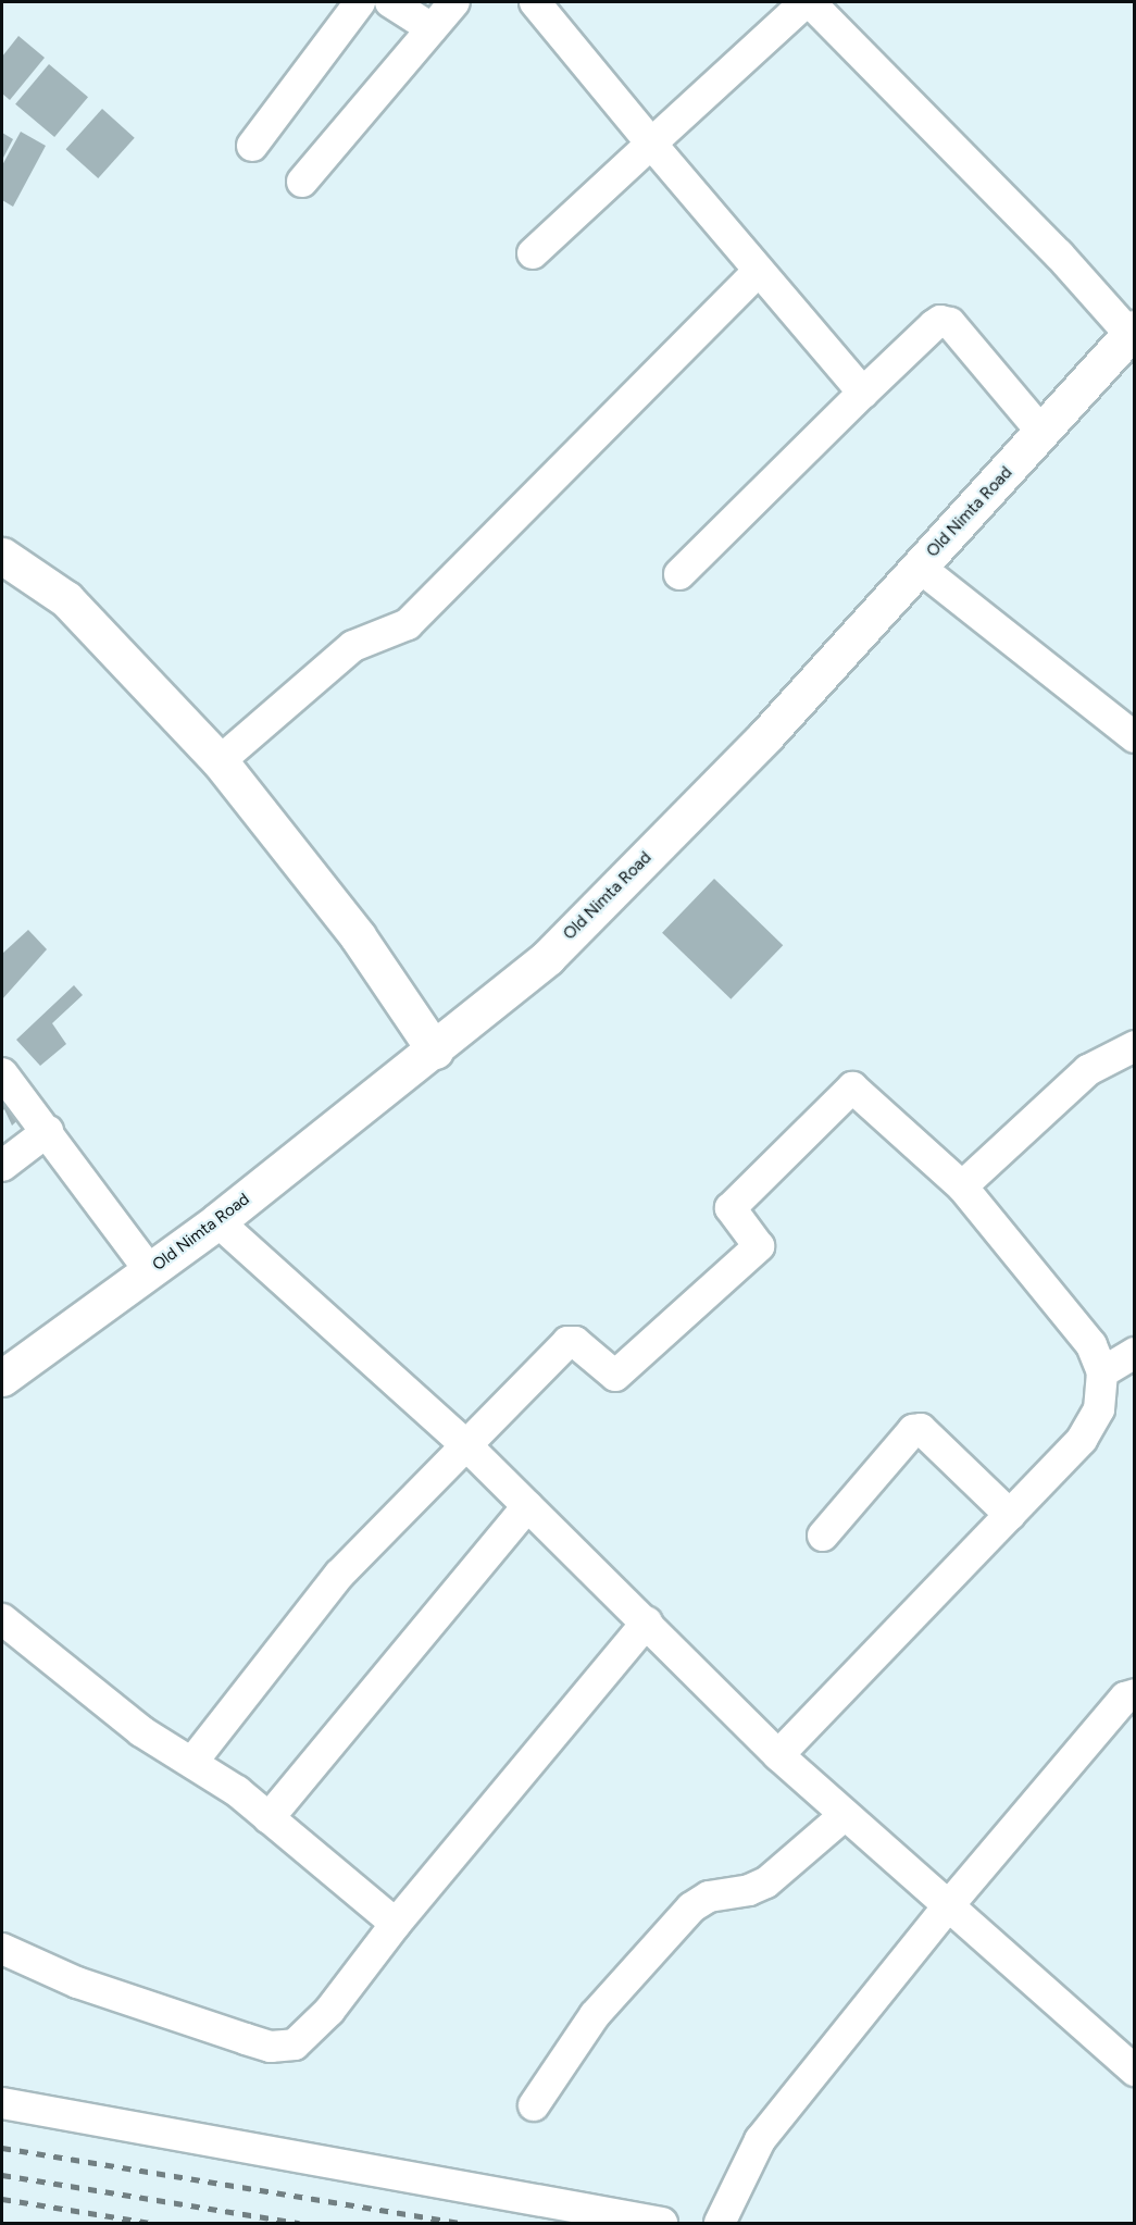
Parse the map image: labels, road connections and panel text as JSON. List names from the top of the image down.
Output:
{
  "streets": {
    "street": ["Old Nimta Road"]
  }
}
